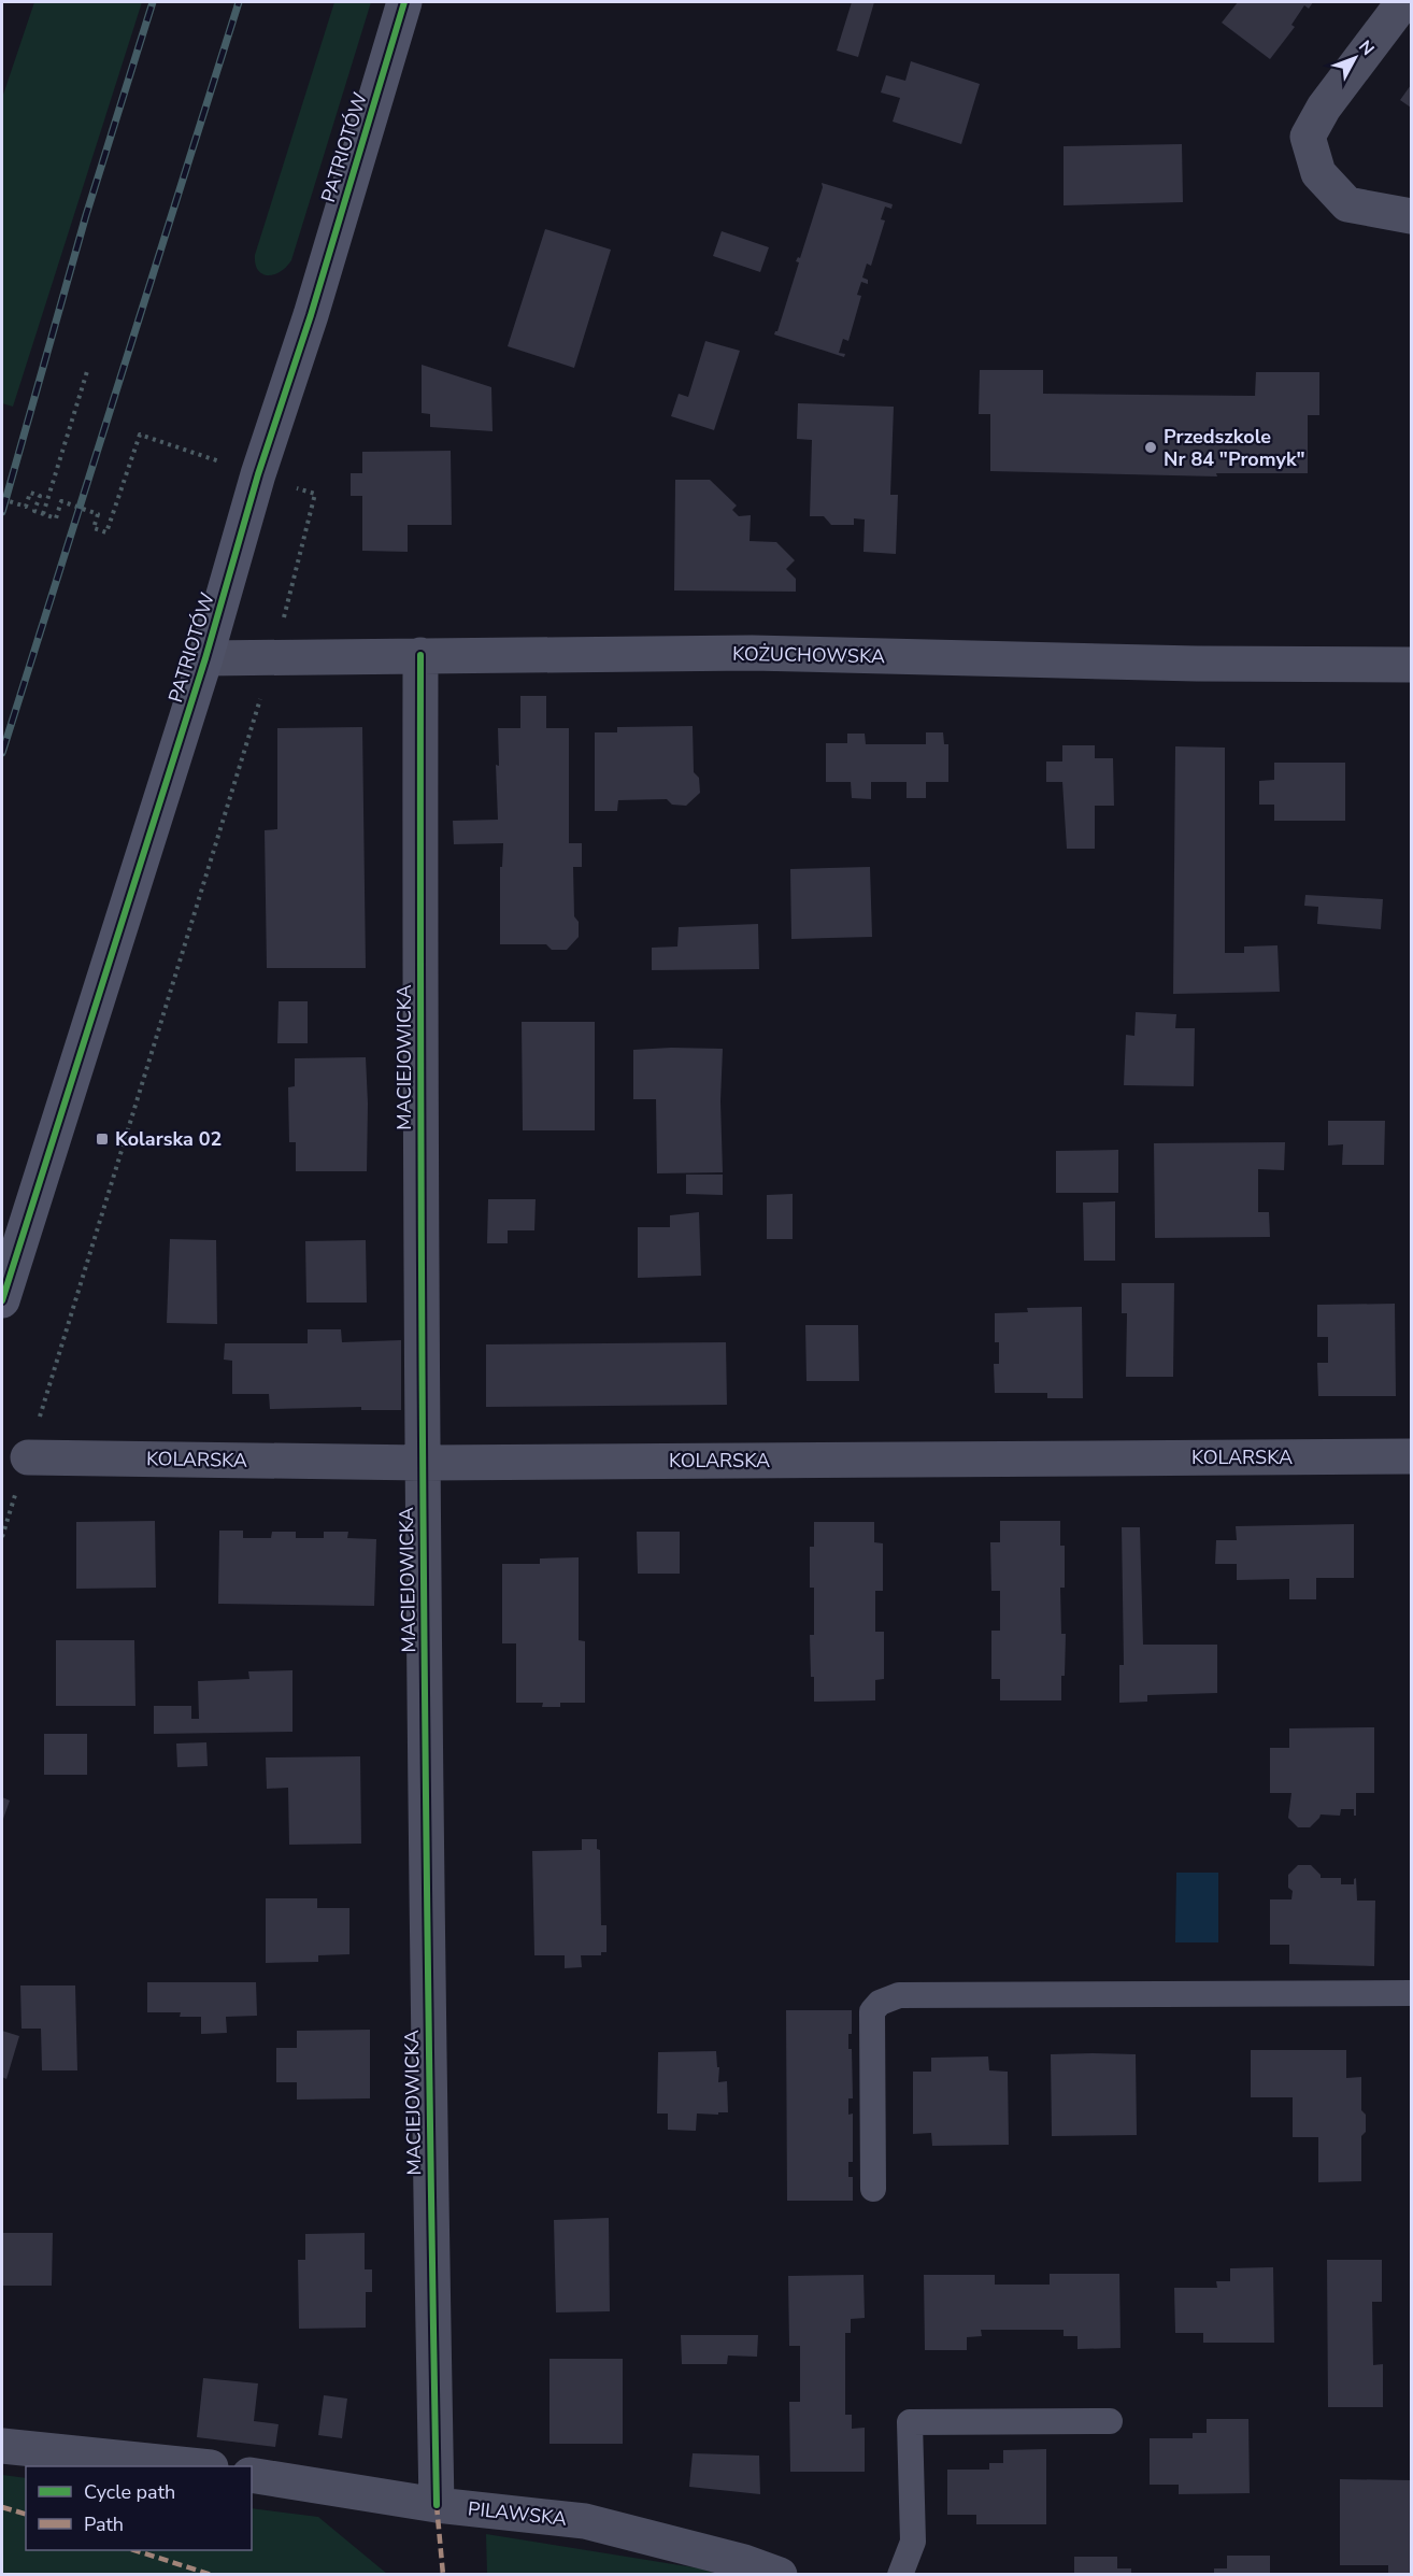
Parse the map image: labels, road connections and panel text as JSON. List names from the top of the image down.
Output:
{
  "streets": {
    "main road": ["PATRIOTÓW"],
    "street": [
      "KOŻUCHOWSKA",
      "MACIEJOWICKA",
      "KOLARSKA",
      "PILAWSKA"
    ]
  },
  "crossings": [
    ["PATRIOTÓW", "KOŻUCHOWSKA"],
    ["KOŻUCHOWSKA", "MACIEJOWICKA"],
    ["MACIEJOWICKA", "KOLARSKA"],
    ["MACIEJOWICKA", "PILAWSKA"]
  ],
  "places": {
    "other": ["Przedszkole Nr 84 \"Promyk\""],
    "transit": ["Kolarska 02"]
  },
  "legend": ["Cycle path", "Path"],
  "north": "top right"
}
